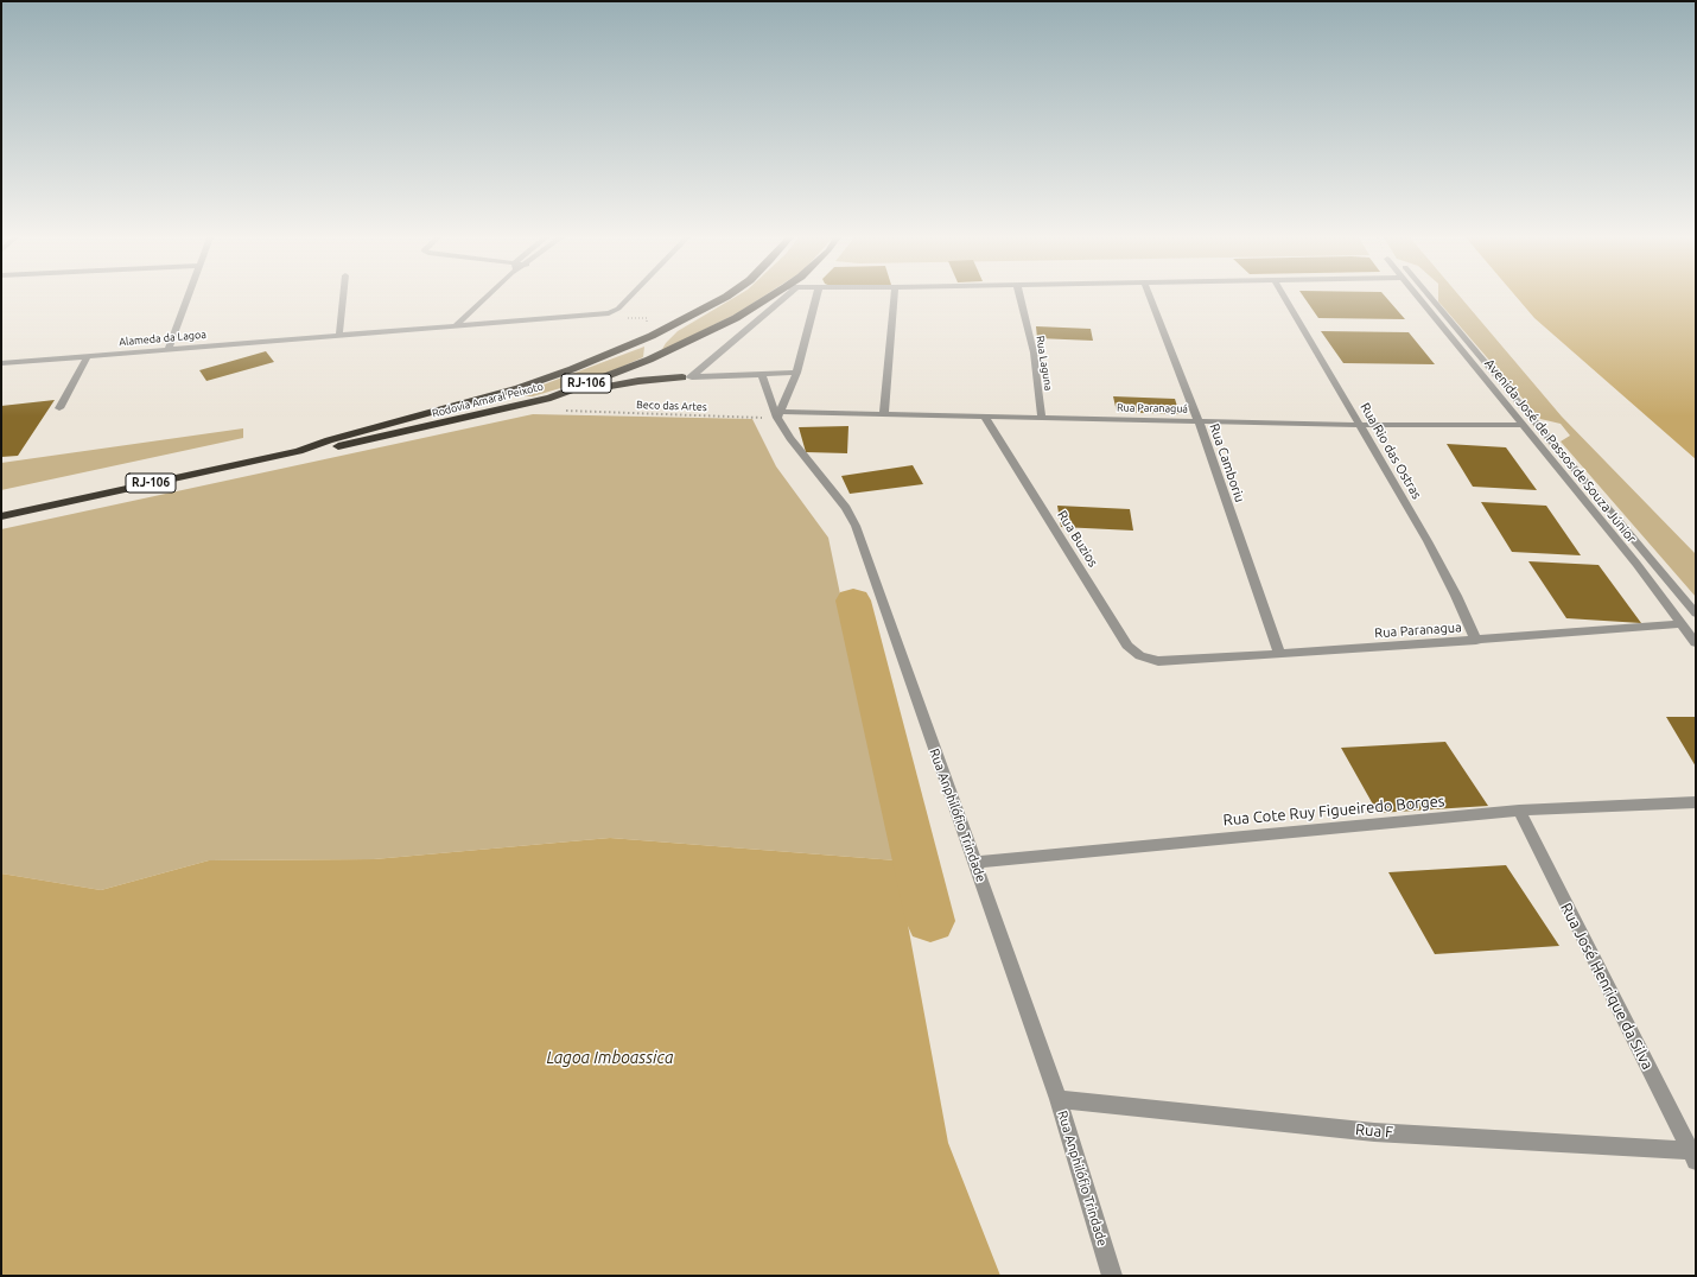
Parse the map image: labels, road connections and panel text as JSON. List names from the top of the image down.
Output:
{
  "streets": {
    "highway": ["RJ-106", "Rodovia Amaral Peixoto"],
    "street": [
      "Alameda da Lagoa",
      "Rua Laguna",
      "Rua Paranaguá",
      "Rua Rio das Ostras",
      "Avenida José de Passos de Souza Júnior",
      "Rua Camboriu",
      "Rua Buzios",
      "Rua Paranagua",
      "Rua Cote Ruy Figueiredo Borges",
      "Rua Anphilófio Trindade",
      "Rua José Henrique da Silva",
      "Rua F"
    ]
  },
  "crossings": [
    ["Rua Laguna", "Rua Paranaguá"],
    ["Rua Paranaguá", "Rua Rio das Ostras"],
    ["Rua Paranaguá", "Avenida José de Passos de Souza Júnior"],
    ["Rua Paranaguá", "Rua Camboriu"],
    ["Rua Paranaguá", "Rua Buzios"],
    ["Rua Paranaguá", "Rua Anphilófio Trindade"],
    ["Rua Rio das Ostras", "Rua Paranagua"],
    ["Avenida José de Passos de Souza Júnior", "Rua Paranagua"],
    ["Rua Camboriu", "Rua Paranagua"],
    ["Rua Buzios", "Rua Paranagua"],
    ["Rua Cote Ruy Figueiredo Borges", "Rua Anphilófio Trindade"],
    ["Rua Cote Ruy Figueiredo Borges", "Rua José Henrique da Silva"],
    ["Rua Anphilófio Trindade", "Rua F"],
    ["Rua José Henrique da Silva", "Rua F"]
  ],
  "water": ["Lagoa Imboassica"]
}
